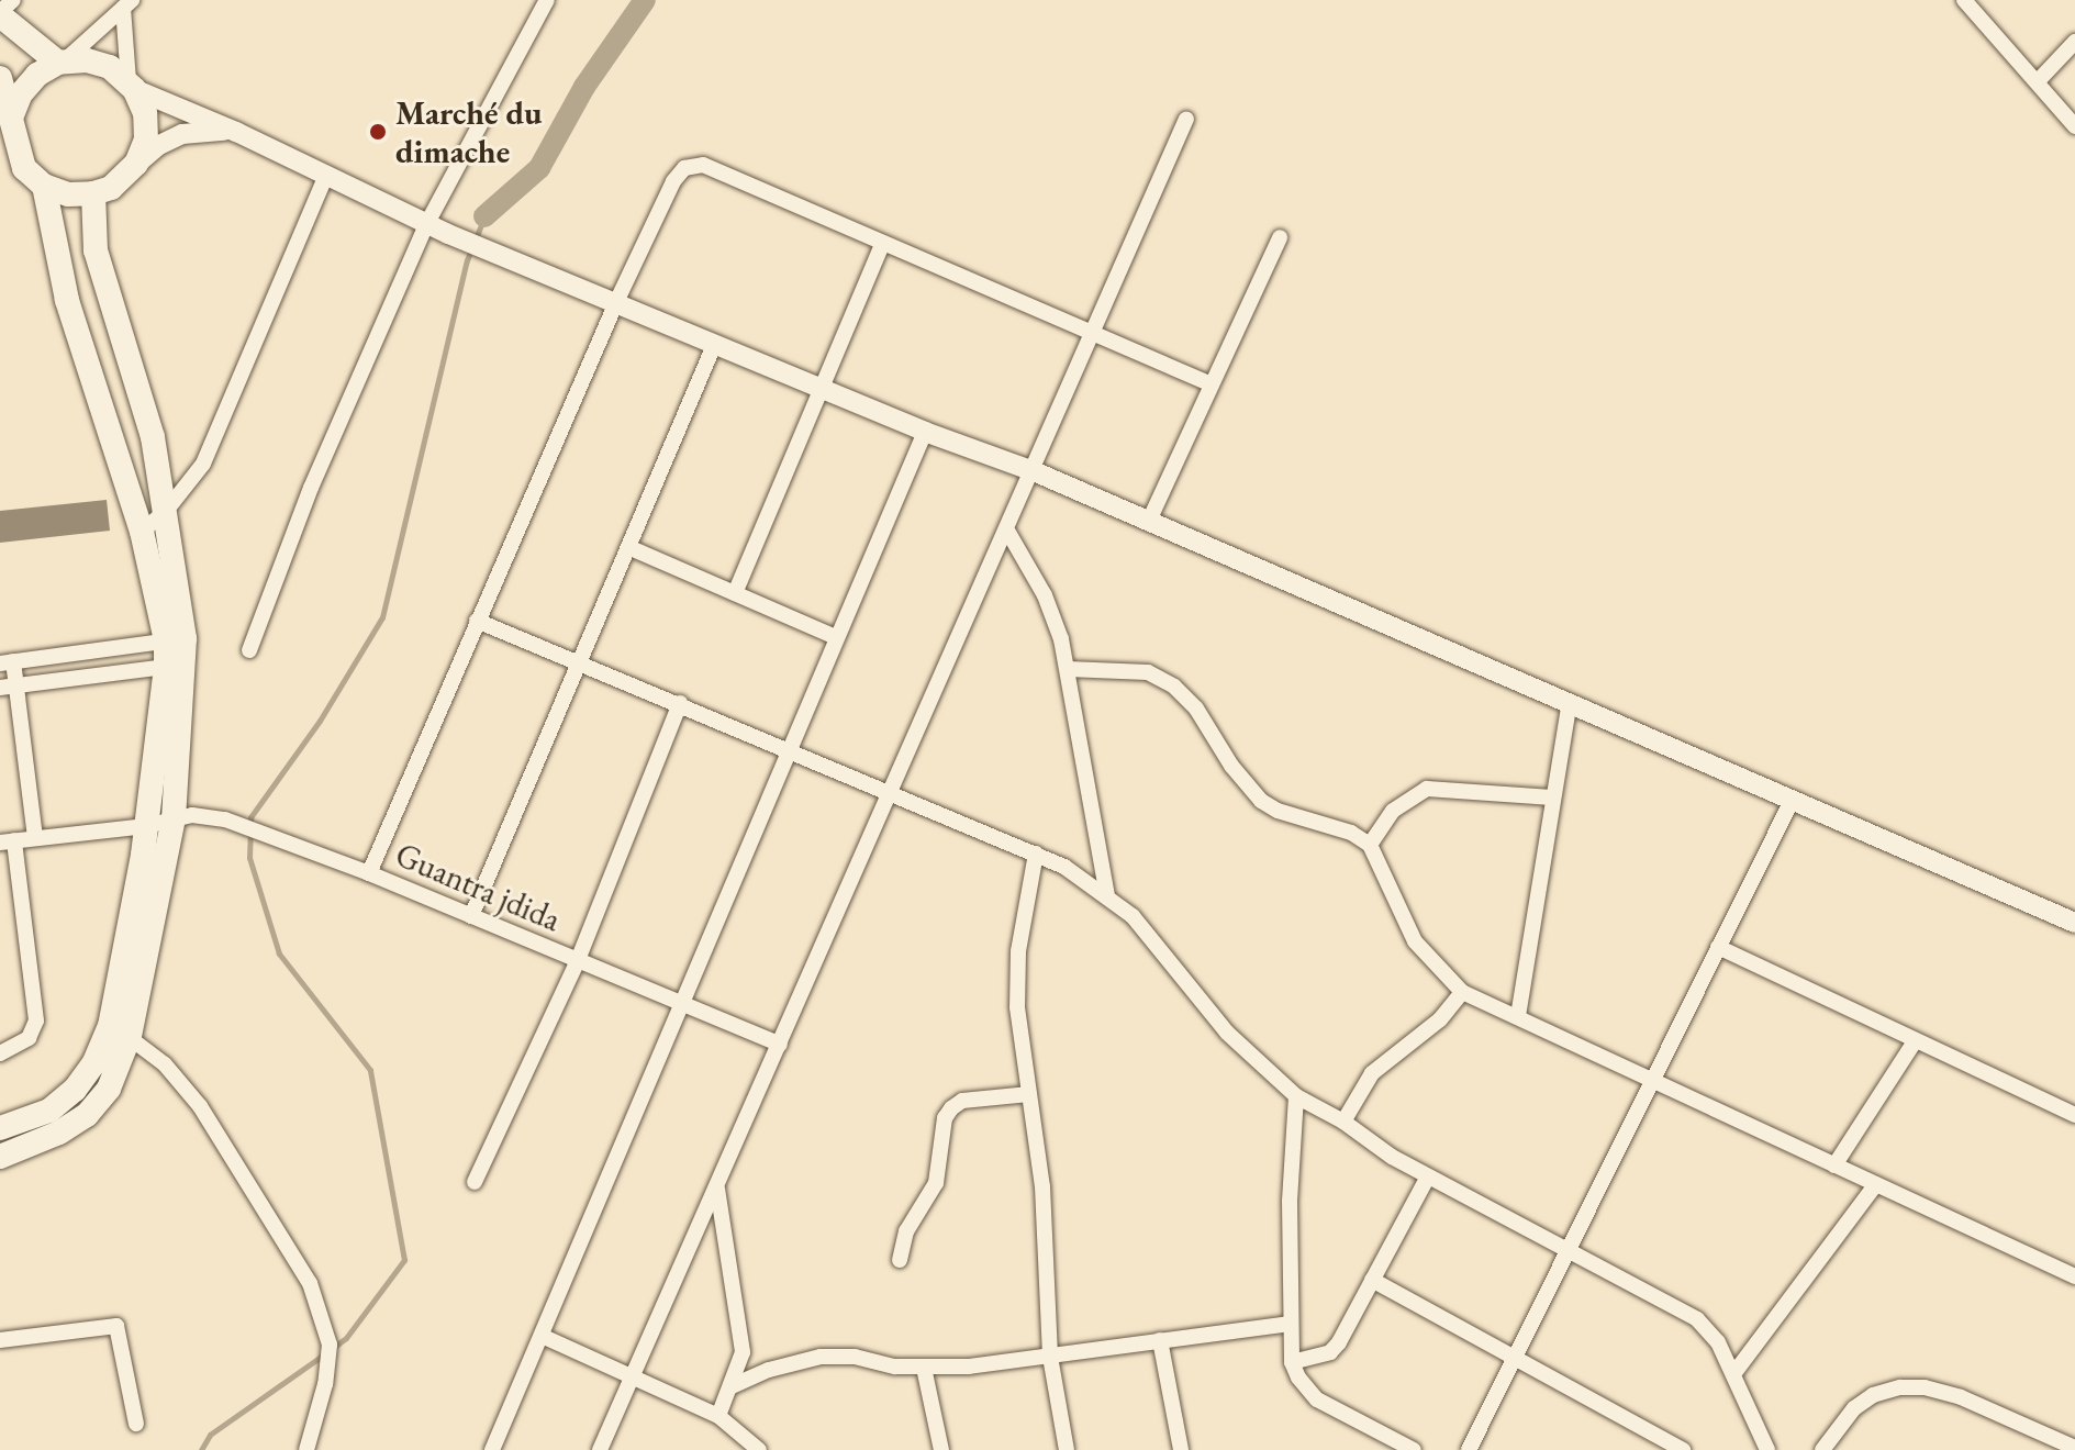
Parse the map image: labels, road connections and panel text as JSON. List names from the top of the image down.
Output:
{
  "streets": {
    "street": ["Guantra jdida"]
  },
  "places": ["Marché du dimache"]
}
